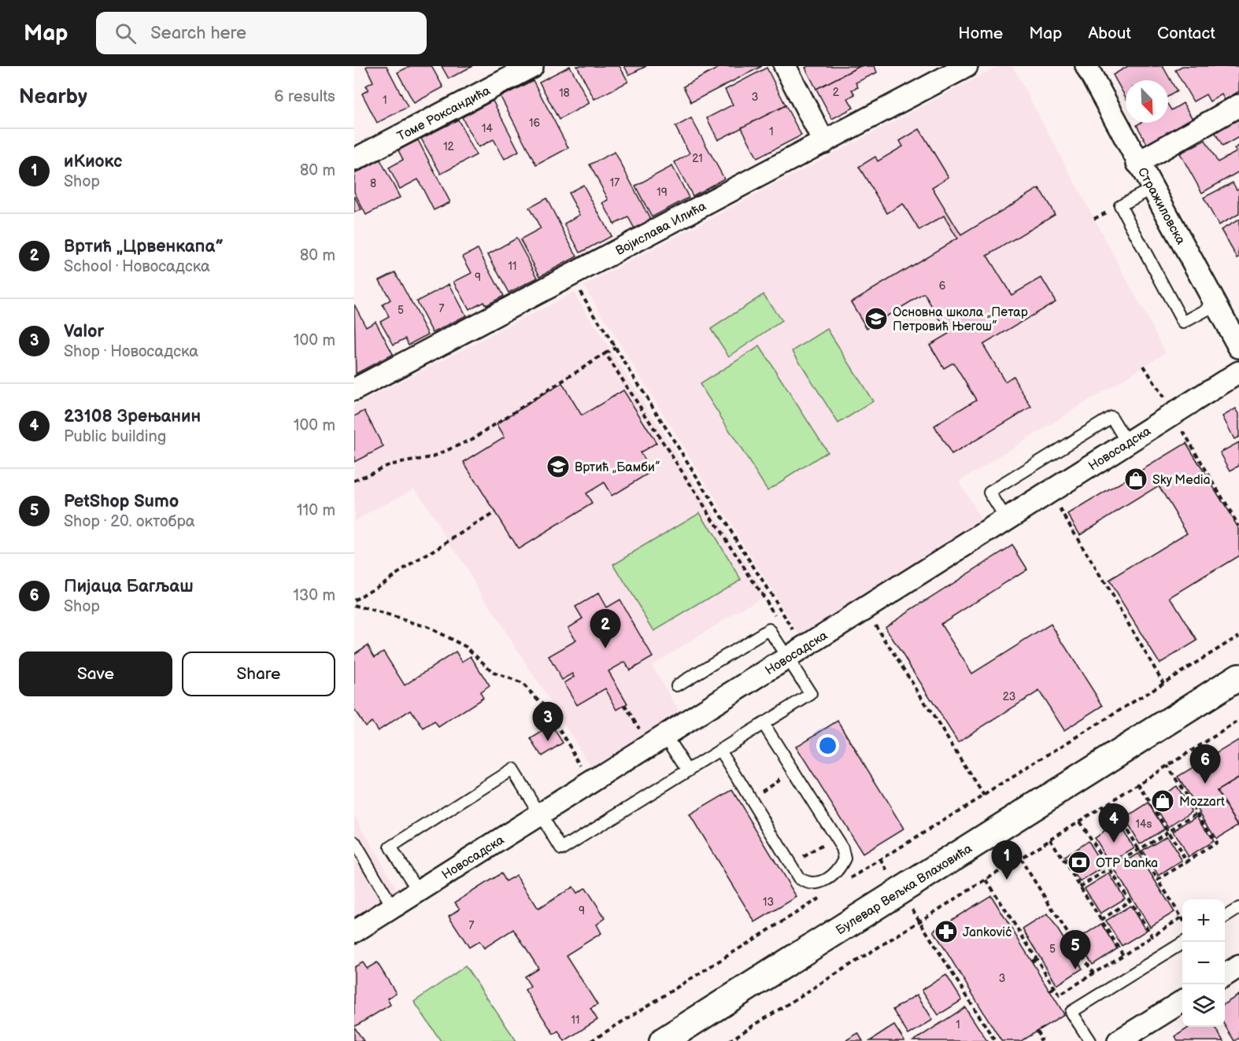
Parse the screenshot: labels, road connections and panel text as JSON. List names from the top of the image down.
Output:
{
  "streets": {
    "main road": ["Булевар Вељка Влаховића"],
    "street": [
      "Томе Роксандића",
      "Стражиловска",
      "Војислава Илића",
      "Новосадска"
    ]
  },
  "places": {
    "school or university": ["Основна школа „Петар Петровић Његош”", "Вртић „Бамби”"],
    "shop": ["Sky Media", "Mozzart"],
    "bank": ["OTP banka"],
    "pharmacy": ["Janković"]
  },
  "house_numbers": [
    "2",
    "18",
    "3",
    "1",
    "16",
    "14",
    "1",
    "12",
    "21",
    "17",
    "8",
    "19",
    "11",
    "9",
    "6",
    "7",
    "5",
    "23",
    "14s",
    "13",
    "9",
    "7",
    "5",
    "3",
    "11",
    "1"
  ],
  "north": "bottom right",
  "page": {
    "header": "Map",
    "search": "Search here",
    "nav": [
      "Home",
      "Map",
      "About",
      "Contact"
    ],
    "heading": ["Nearby", "6 results"],
    "list": [
      {
        "mark": "1",
        "name": "иКиокс",
        "note": "Shop",
        "value": "80 m"
      },
      {
        "mark": "2",
        "name": "Вртић „Црвенкапа”",
        "note": "School · Новосадска",
        "value": "80 m"
      },
      {
        "mark": "3",
        "name": "Valor",
        "note": "Shop · Новосадска",
        "value": "100 m"
      },
      {
        "mark": "4",
        "name": "23108 Зрењанин",
        "note": "Public building",
        "value": "100 m"
      },
      {
        "mark": "5",
        "name": "PetShop Sumo",
        "note": "Shop · 20. октобра",
        "value": "110 m"
      },
      {
        "mark": "6",
        "name": "Пијаца Багљаш",
        "note": "Shop",
        "value": "130 m"
      }
    ],
    "pins": [
      "2",
      "3",
      "6",
      "4",
      "1",
      "5"
    ],
    "buttons": ["Save", "Share"],
    "map_buttons": ["+", "−"]
  }
}
